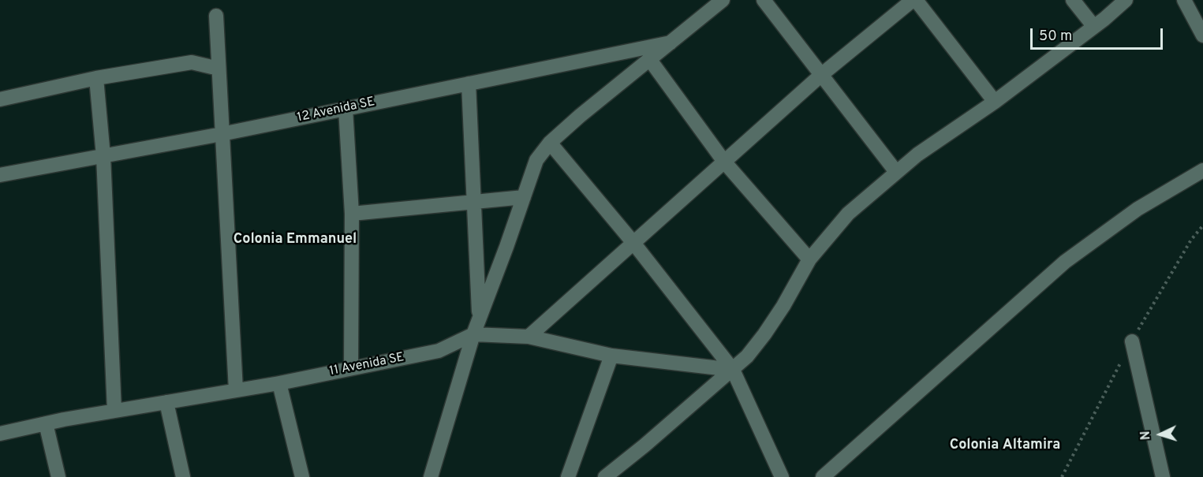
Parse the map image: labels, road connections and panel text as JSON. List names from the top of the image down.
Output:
{
  "streets": {
    "street": ["12 Avenida SE", "11 Avenida SE"]
  },
  "districts": ["Colonia Emmanuel", "Colonia Altamira"],
  "scale_bar": "50 m",
  "north": "left"
}
